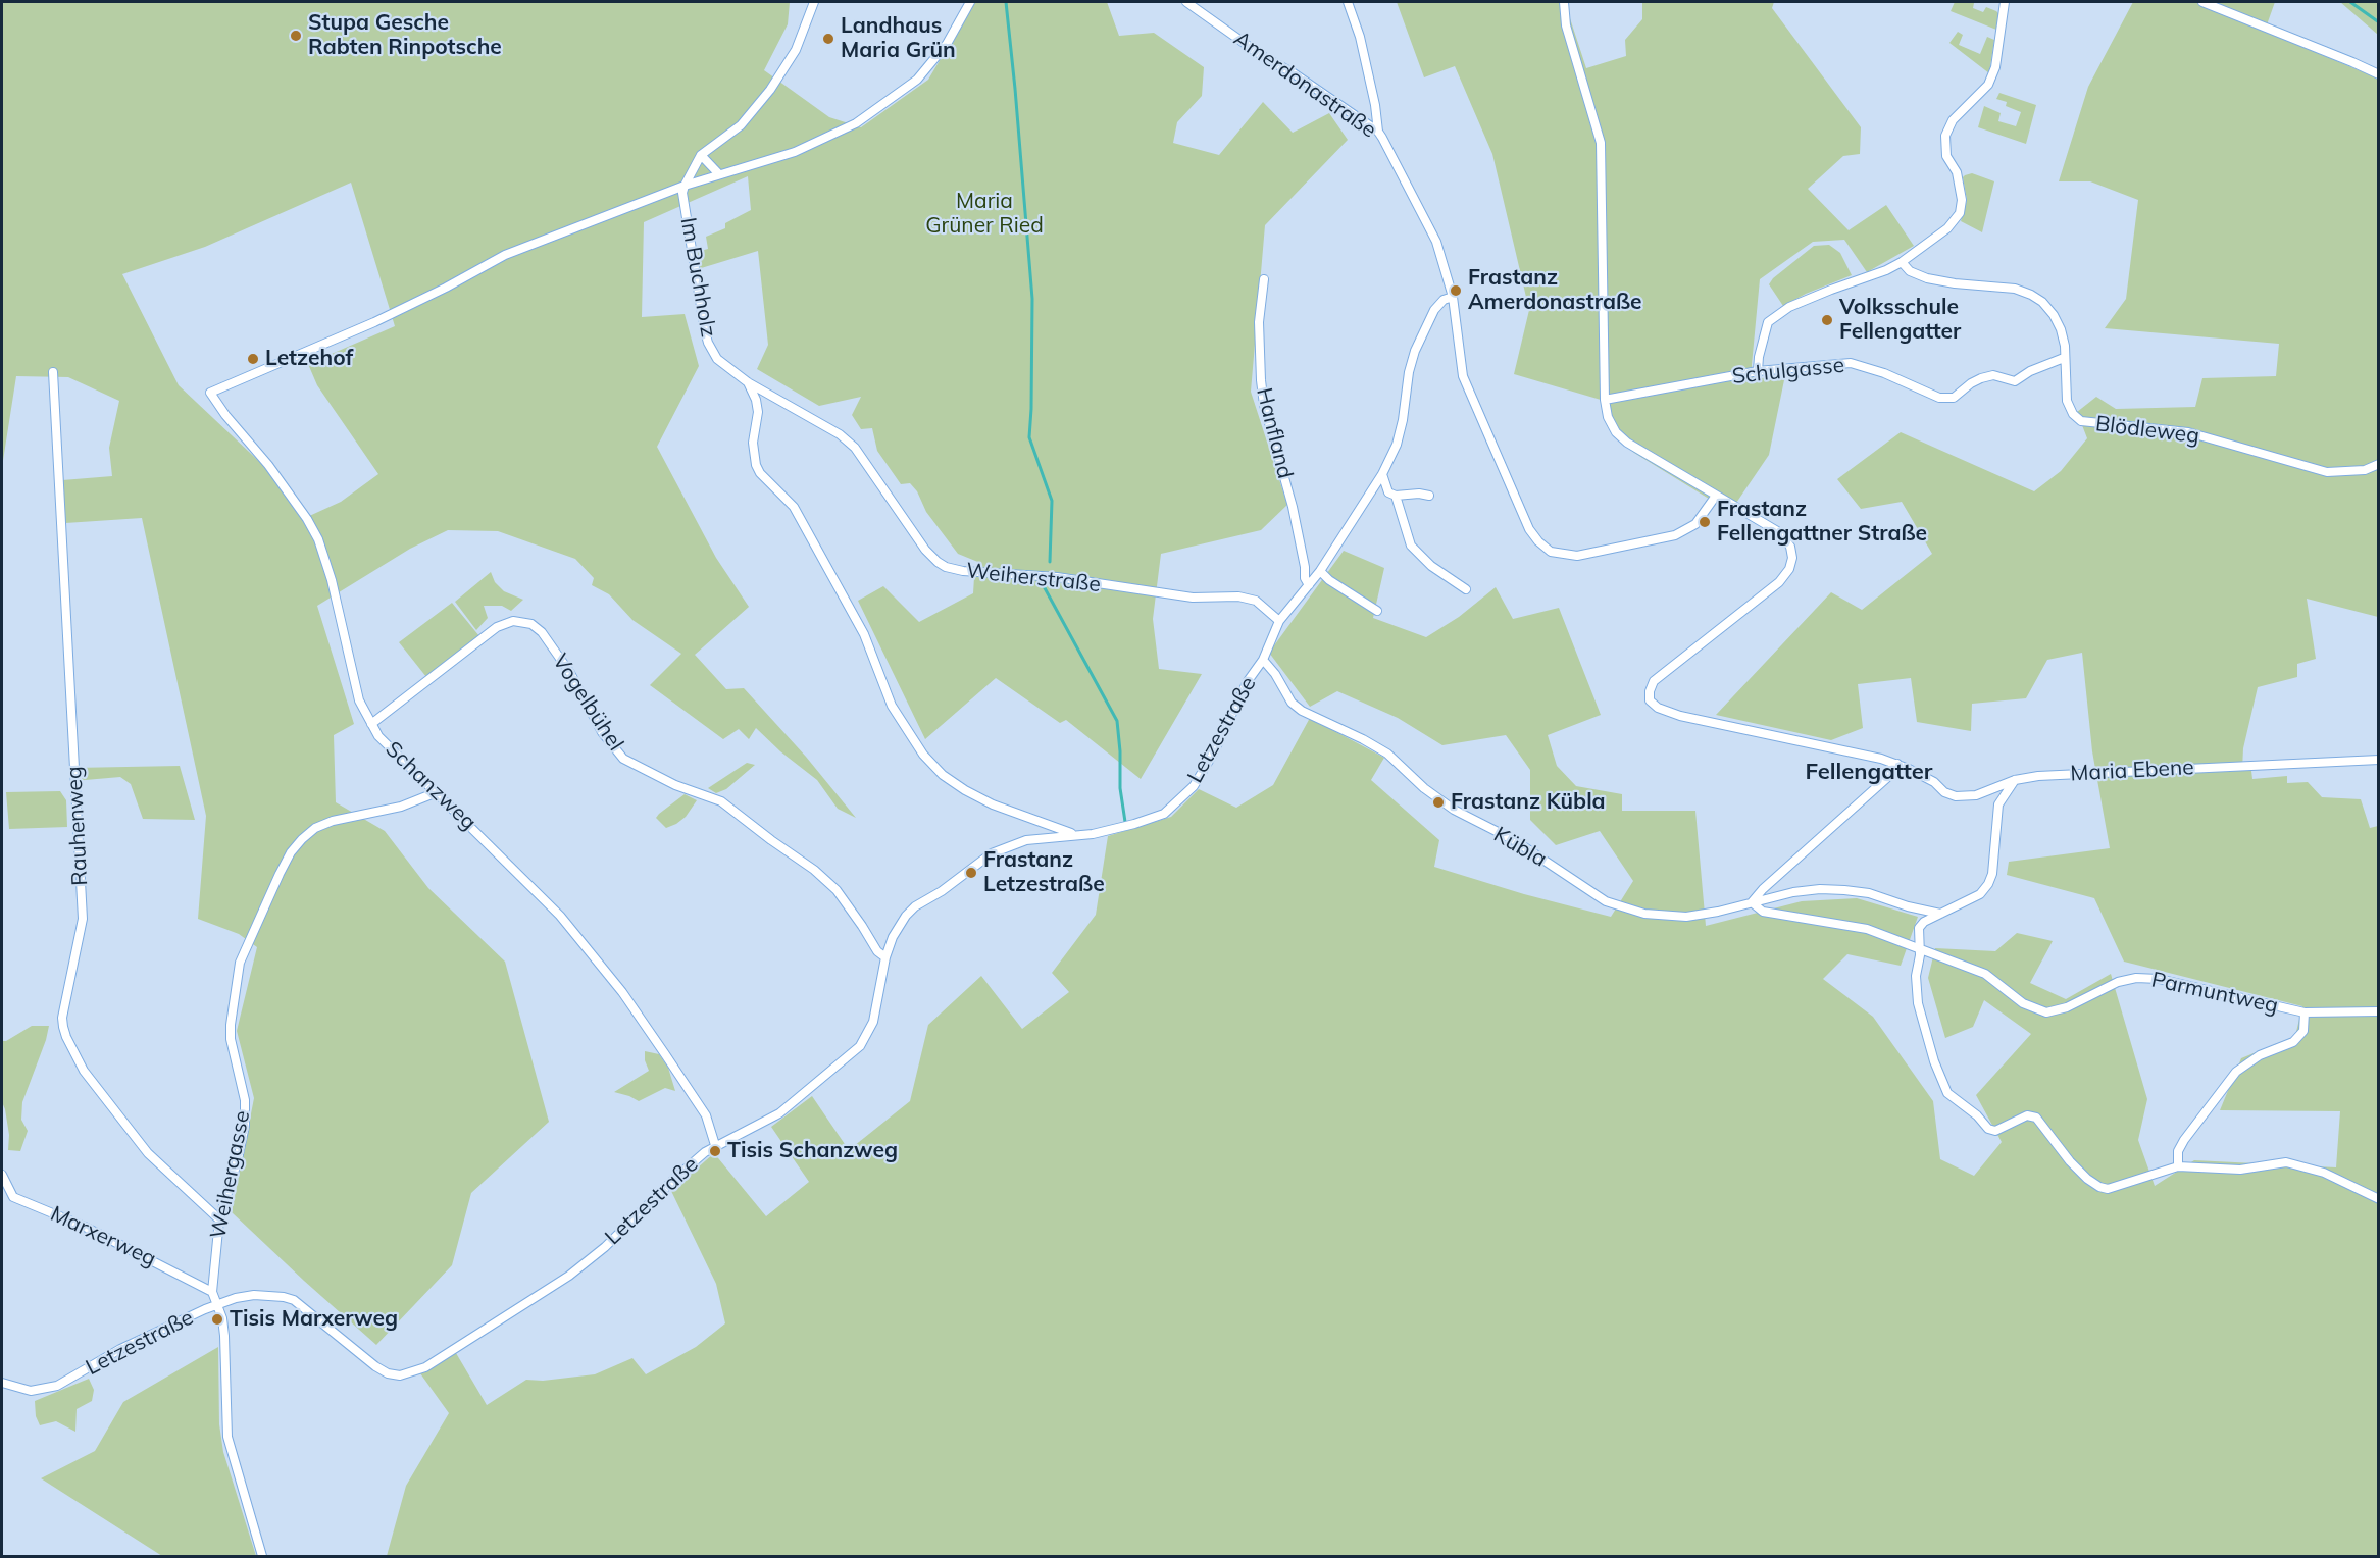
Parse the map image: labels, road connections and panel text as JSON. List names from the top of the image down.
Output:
{
  "streets": {
    "street": [
      "Amerdonastraße",
      "Im Buchholz",
      "Schulgasse",
      "Blödleweg",
      "Hanfland",
      "Weiherstraße",
      "Vogelbühel",
      "Letzestraße",
      "Maria Ebene",
      "Schanzweg",
      "Rauhenweg",
      "Kübla",
      "Parmuntweg",
      "Weihergasse",
      "Marxerweg"
    ]
  },
  "crossings": [
    ["Amerdonastraße", "Letzestraße"],
    ["Amerdonastraße", "Maria Ebene"],
    ["Im Buchholz", "Weiherstraße"],
    ["Im Buchholz", "Schanzweg"],
    ["Schulgasse", "Blödleweg"],
    ["Hanfland", "Letzestraße"],
    ["Weiherstraße", "Letzestraße"],
    ["Vogelbühel", "Letzestraße"],
    ["Vogelbühel", "Schanzweg"],
    ["Letzestraße", "Schanzweg"],
    ["Letzestraße", "Kübla"],
    ["Letzestraße", "Weihergasse"],
    ["Schanzweg", "Weihergasse"],
    ["Rauhenweg", "Weihergasse"],
    ["Kübla", "Parmuntweg"],
    ["Weihergasse", "Marxerweg"]
  ],
  "districts": ["Fellengatter"],
  "parks": ["Maria Grüner Ried"],
  "places": [
    "Stupa Gesche Rabten Rinpotsche",
    "Landhaus Maria Grün",
    "Frastanz Amerdonastraße",
    "Volksschule Fellengatter",
    "Letzehof",
    "Frastanz Fellengattner Straße",
    "Frastanz Kübla",
    "Frastanz Letzestraße",
    "Tisis Schanzweg",
    "Tisis Marxerweg"
  ]
}
